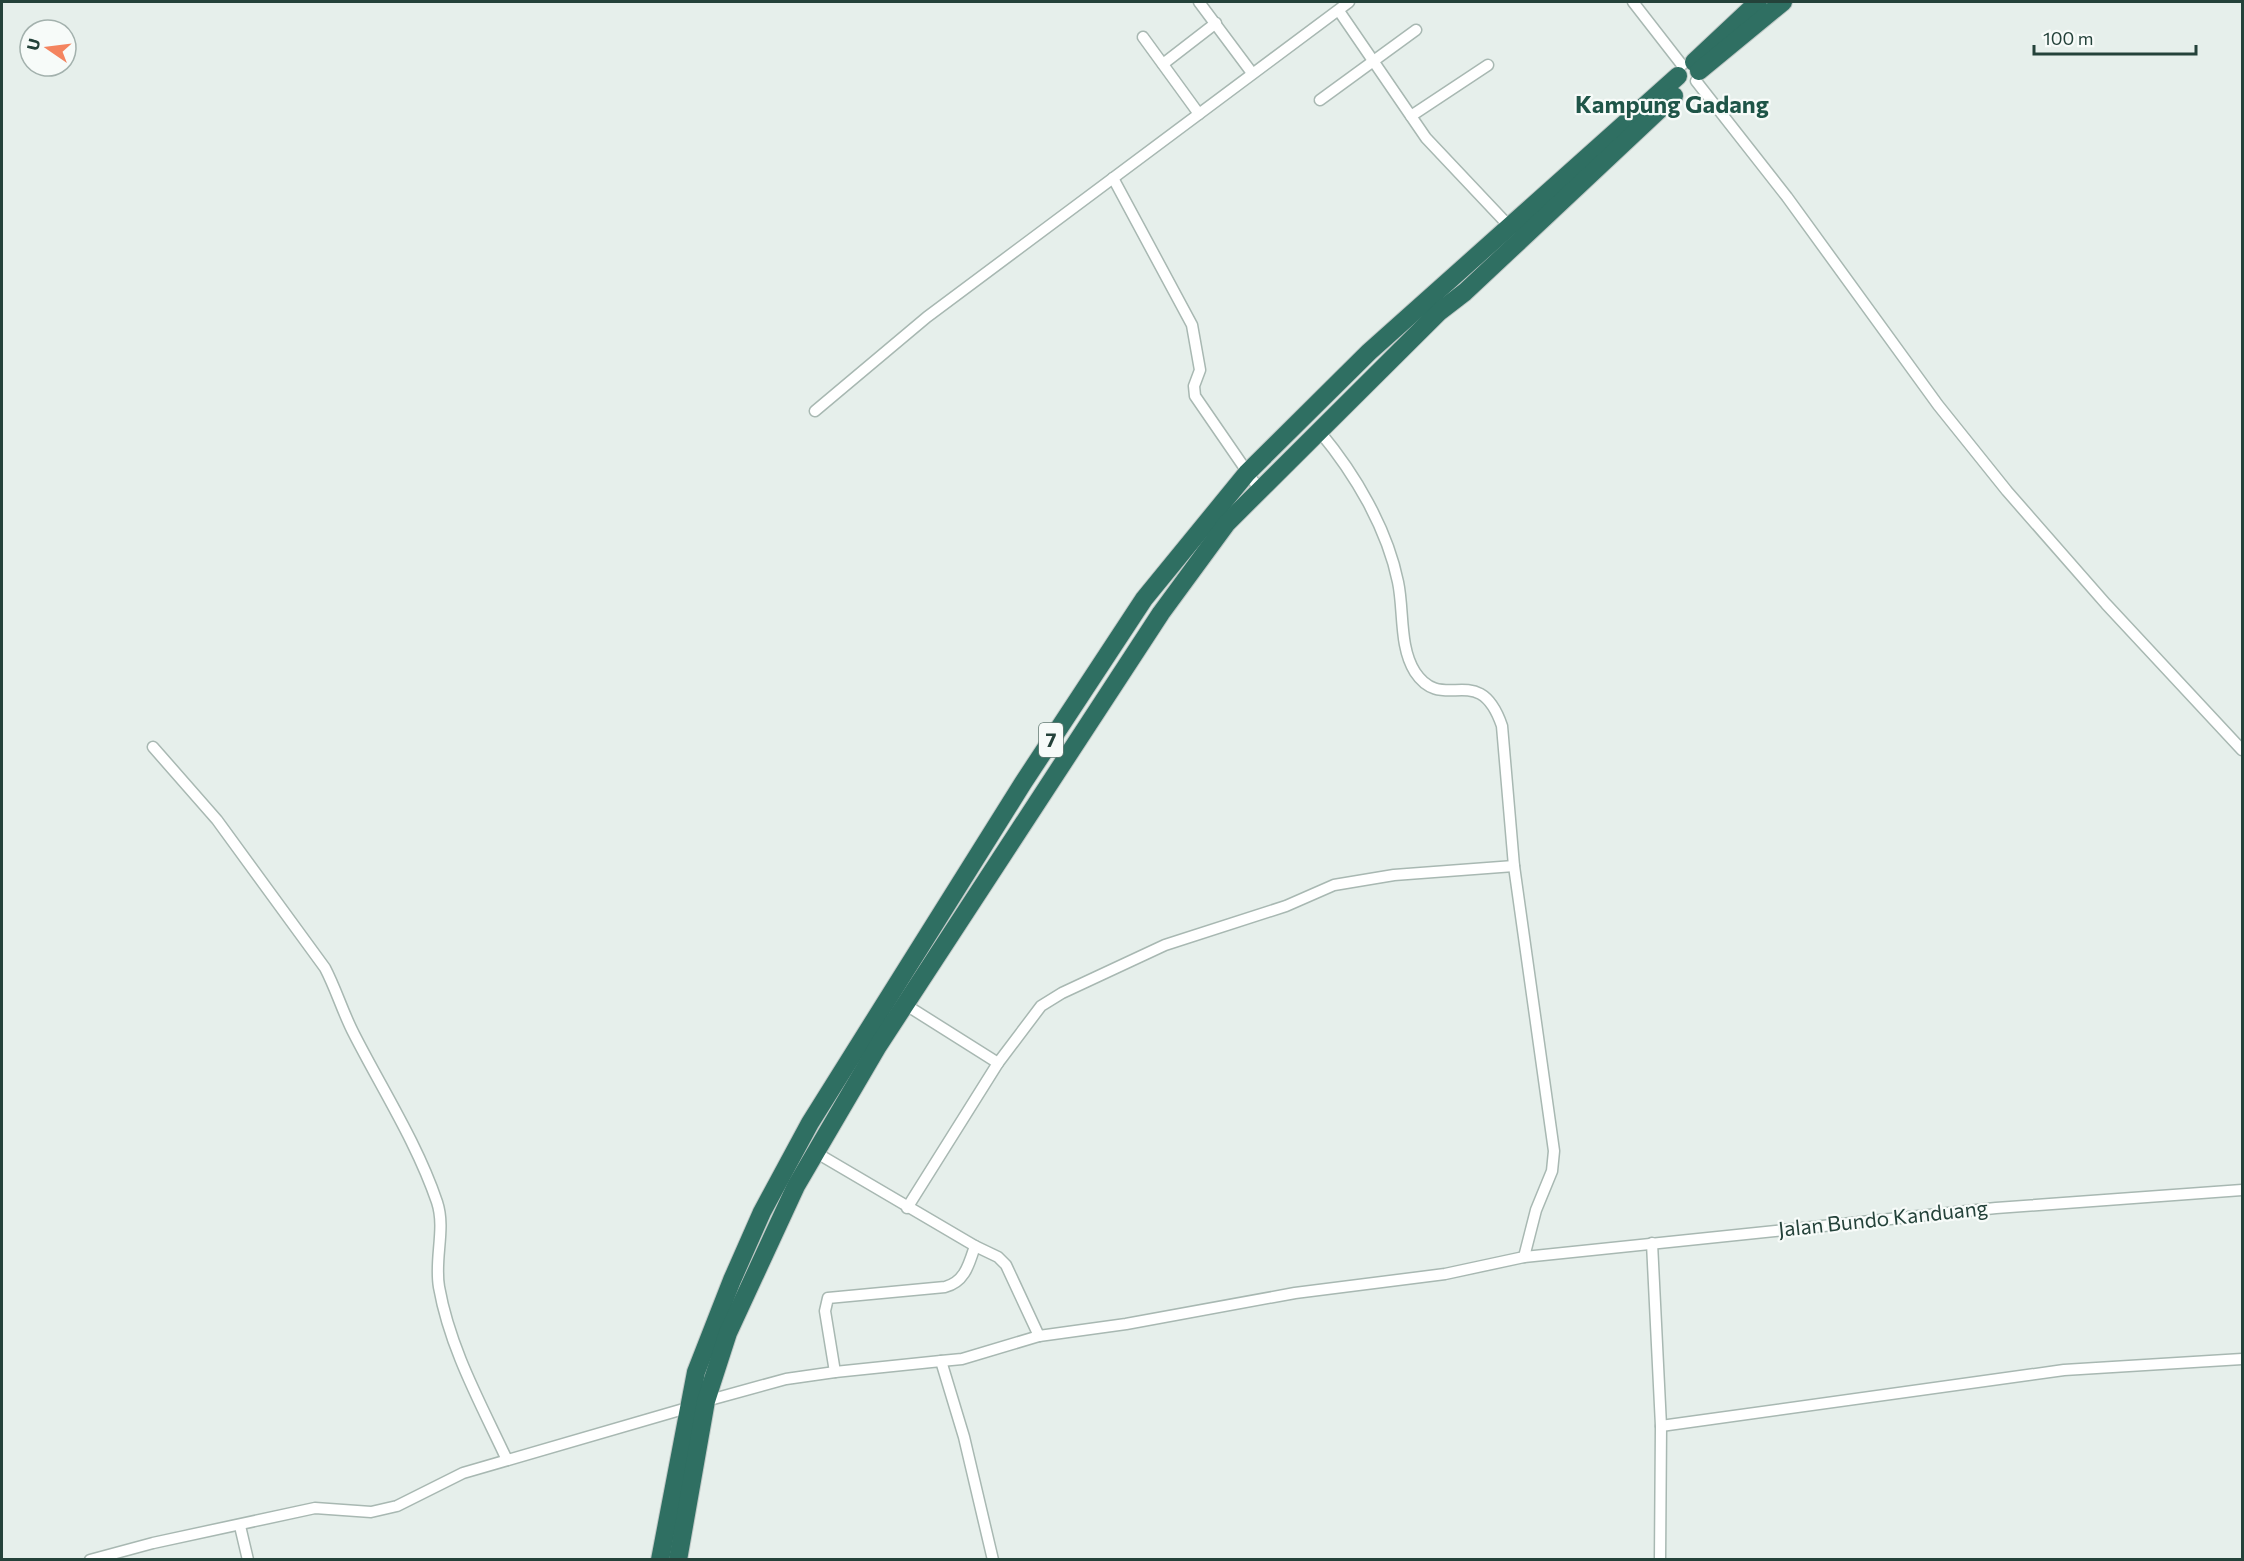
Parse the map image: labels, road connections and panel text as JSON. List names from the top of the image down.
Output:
{
  "streets": {
    "highway": ["7"],
    "street": ["Jalan Bundo Kanduang"]
  },
  "crossings": [
    ["7", "Jalan Bundo Kanduang"]
  ],
  "districts": ["Kampung Gadang"],
  "scale_bar": "100 m",
  "north": "left"
}
